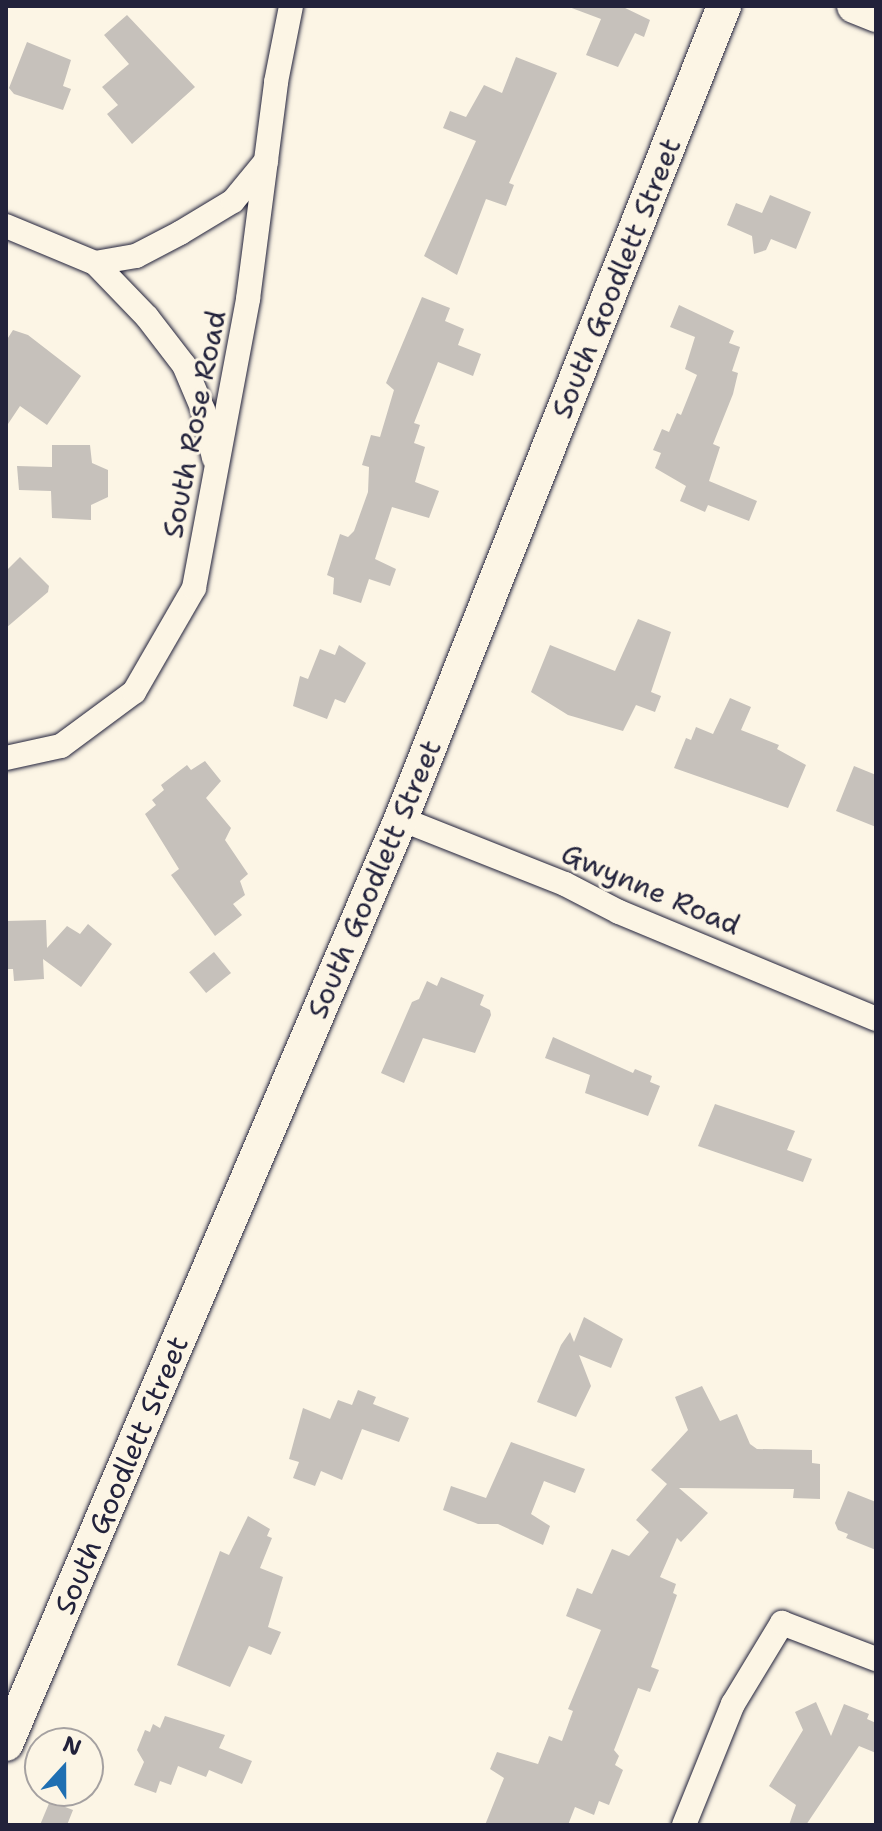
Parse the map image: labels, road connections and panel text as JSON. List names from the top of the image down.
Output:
{
  "streets": {
    "main road": ["South Goodlett Street"],
    "street": ["South Rose Road", "Gwynne Road"]
  },
  "crossings": [
    ["South Goodlett Street", "Gwynne Road"]
  ],
  "north": "top"
}
